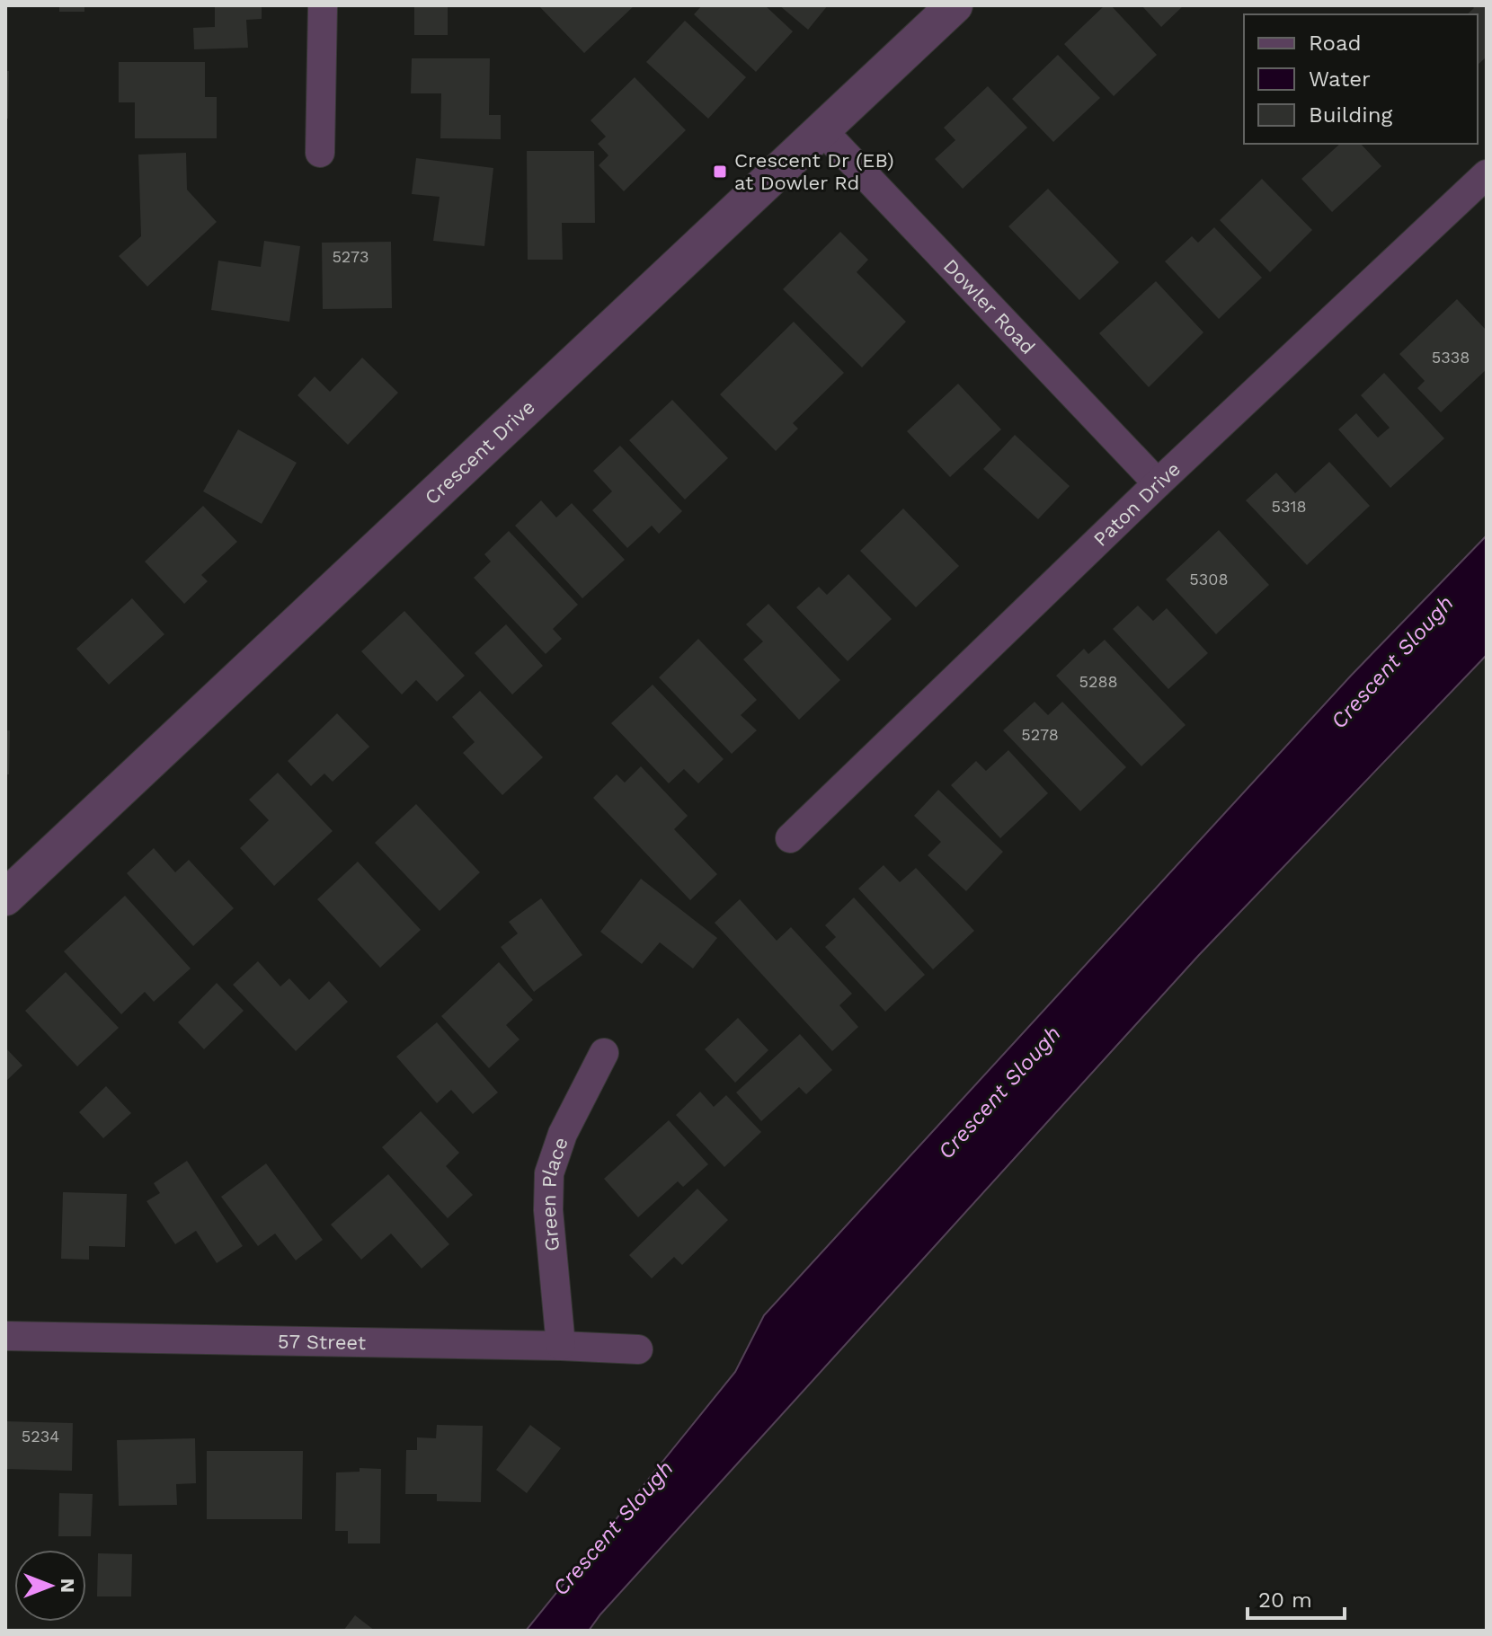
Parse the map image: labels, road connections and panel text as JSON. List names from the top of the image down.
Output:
{
  "streets": {
    "street": [
      "Dowler Road",
      "Crescent Drive",
      "Paton Drive",
      "Green Place",
      "57 Street"
    ]
  },
  "crossings": [
    ["Dowler Road", "Crescent Drive"],
    ["Dowler Road", "Paton Drive"],
    ["Green Place", "57 Street"]
  ],
  "water": ["Crescent Slough"],
  "places": {
    "transit": ["Crescent Dr (EB) at Dowler Rd"]
  },
  "house_numbers": [
    "5273",
    "5338",
    "5318",
    "5308",
    "5288",
    "5278",
    "5234"
  ],
  "legend": ["Road", "Water", "Building"],
  "scale_bar": "20 m",
  "north": "right"
}
